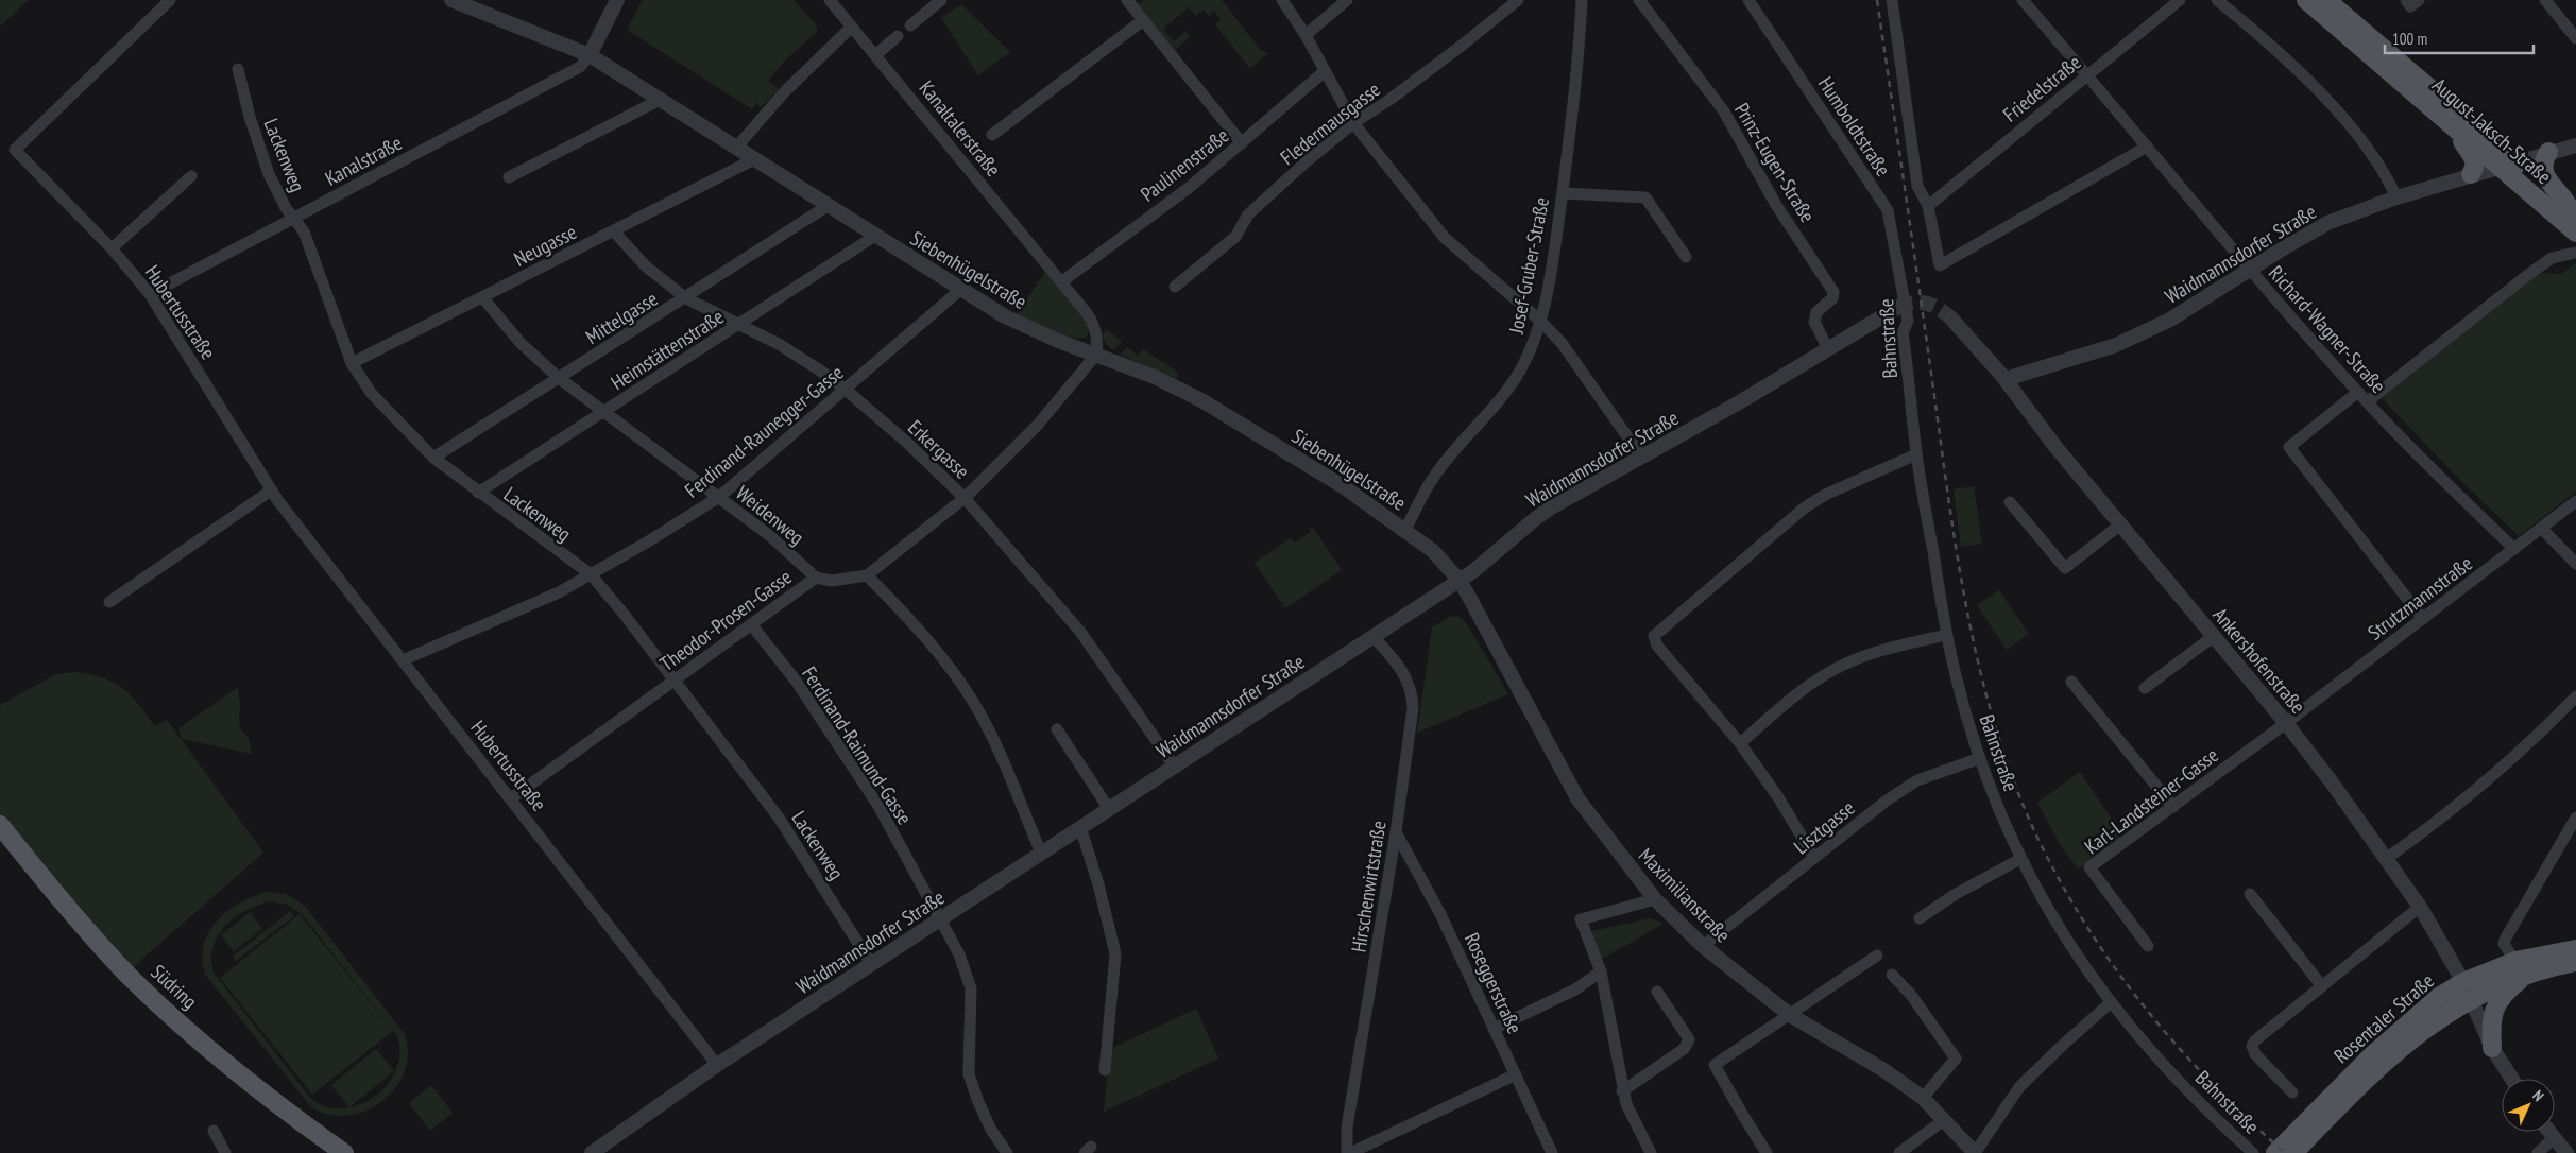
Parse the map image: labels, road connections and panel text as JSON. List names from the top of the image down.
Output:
{
  "streets": {
    "main road": ["August-Jaksch-Straße", "Südring", "Rosentaler Straße"],
    "street": [
      "Friedelstraße",
      "Fledermausgasse",
      "Humboldtstraße",
      "Kanaltalerstraße",
      "Lackenweg",
      "Kanalstraße",
      "Prinz-Eugen-Straße",
      "Paulinenstraße",
      "Neugasse",
      "Waidmannsdorfer Straße",
      "Josef-Gruber-Straße",
      "Siebenhügelstraße",
      "Hubertusstraße",
      "Mittelgasse",
      "Richard-Wagner-Straße",
      "Bahnstraße",
      "Heimstättenstraße",
      "Ferdinand-Raunegger-Gasse",
      "Erkergasse",
      "Weidenweg",
      "Strutzmannstraße",
      "Theodor-Prosen-Gasse",
      "Ankershofenstraße",
      "Ferdinand-Raimund-Gasse",
      "Karl-Landsteiner-Gasse",
      "Lisztgasse",
      "Hirschenwirtstraße",
      "Maximilianstraße",
      "Roseggerstraße"
    ]
  },
  "crossings": [
    ["Friedelstraße", "Richard-Wagner-Straße"],
    ["Humboldtstraße", "Bahnstraße"],
    ["Kanaltalerstraße", "Paulinenstraße"],
    ["Kanaltalerstraße", "Siebenhügelstraße"],
    ["Kanaltalerstraße", "Theodor-Prosen-Gasse"],
    ["August-Jaksch-Straße", "Waidmannsdorfer Straße"],
    ["Lackenweg", "Kanalstraße"],
    ["Lackenweg", "Neugasse"],
    ["Lackenweg", "Waidmannsdorfer Straße"],
    ["Lackenweg", "Mittelgasse"],
    ["Lackenweg", "Heimstättenstraße"],
    ["Lackenweg", "Ferdinand-Raunegger-Gasse"],
    ["Lackenweg", "Theodor-Prosen-Gasse"],
    ["Kanalstraße", "Siebenhügelstraße"],
    ["Kanalstraße", "Hubertusstraße"],
    ["Prinz-Eugen-Straße", "Waidmannsdorfer Straße"],
    ["Neugasse", "Siebenhügelstraße"],
    ["Neugasse", "Erkergasse"],
    ["Neugasse", "Weidenweg"],
    ["Waidmannsdorfer Straße", "Siebenhügelstraße"],
    ["Waidmannsdorfer Straße", "Hubertusstraße"],
    ["Waidmannsdorfer Straße", "Richard-Wagner-Straße"],
    ["Waidmannsdorfer Straße", "Erkergasse"],
    ["Waidmannsdorfer Straße", "Ankershofenstraße"],
    ["Waidmannsdorfer Straße", "Ferdinand-Raimund-Gasse"],
    ["Waidmannsdorfer Straße", "Hirschenwirtstraße"],
    ["Waidmannsdorfer Straße", "Maximilianstraße"],
    ["Josef-Gruber-Straße", "Siebenhügelstraße"],
    ["Siebenhügelstraße", "Mittelgasse"],
    ["Siebenhügelstraße", "Heimstättenstraße"],
    ["Siebenhügelstraße", "Ferdinand-Raunegger-Gasse"],
    ["Siebenhügelstraße", "Theodor-Prosen-Gasse"],
    ["Siebenhügelstraße", "Maximilianstraße"],
    ["Hubertusstraße", "Ferdinand-Raunegger-Gasse"],
    ["Hubertusstraße", "Theodor-Prosen-Gasse"],
    ["Mittelgasse", "Erkergasse"],
    ["Mittelgasse", "Weidenweg"],
    ["Richard-Wagner-Straße", "Strutzmannstraße"],
    ["Bahnstraße", "Lisztgasse"],
    ["Bahnstraße", "Maximilianstraße"],
    ["Heimstättenstraße", "Erkergasse"],
    ["Heimstättenstraße", "Weidenweg"],
    ["Ferdinand-Raunegger-Gasse", "Erkergasse"],
    ["Ferdinand-Raunegger-Gasse", "Weidenweg"],
    ["Erkergasse", "Theodor-Prosen-Gasse"],
    ["Weidenweg", "Theodor-Prosen-Gasse"],
    ["Strutzmannstraße", "Ankershofenstraße"],
    ["Strutzmannstraße", "Karl-Landsteiner-Gasse"],
    ["Theodor-Prosen-Gasse", "Ferdinand-Raimund-Gasse"],
    ["Ankershofenstraße", "Karl-Landsteiner-Gasse"],
    ["Ankershofenstraße", "Rosentaler Straße"],
    ["Lisztgasse", "Maximilianstraße"],
    ["Hirschenwirtstraße", "Roseggerstraße"]
  ],
  "scale_bar": "100 m",
  "north": "top right"
}
